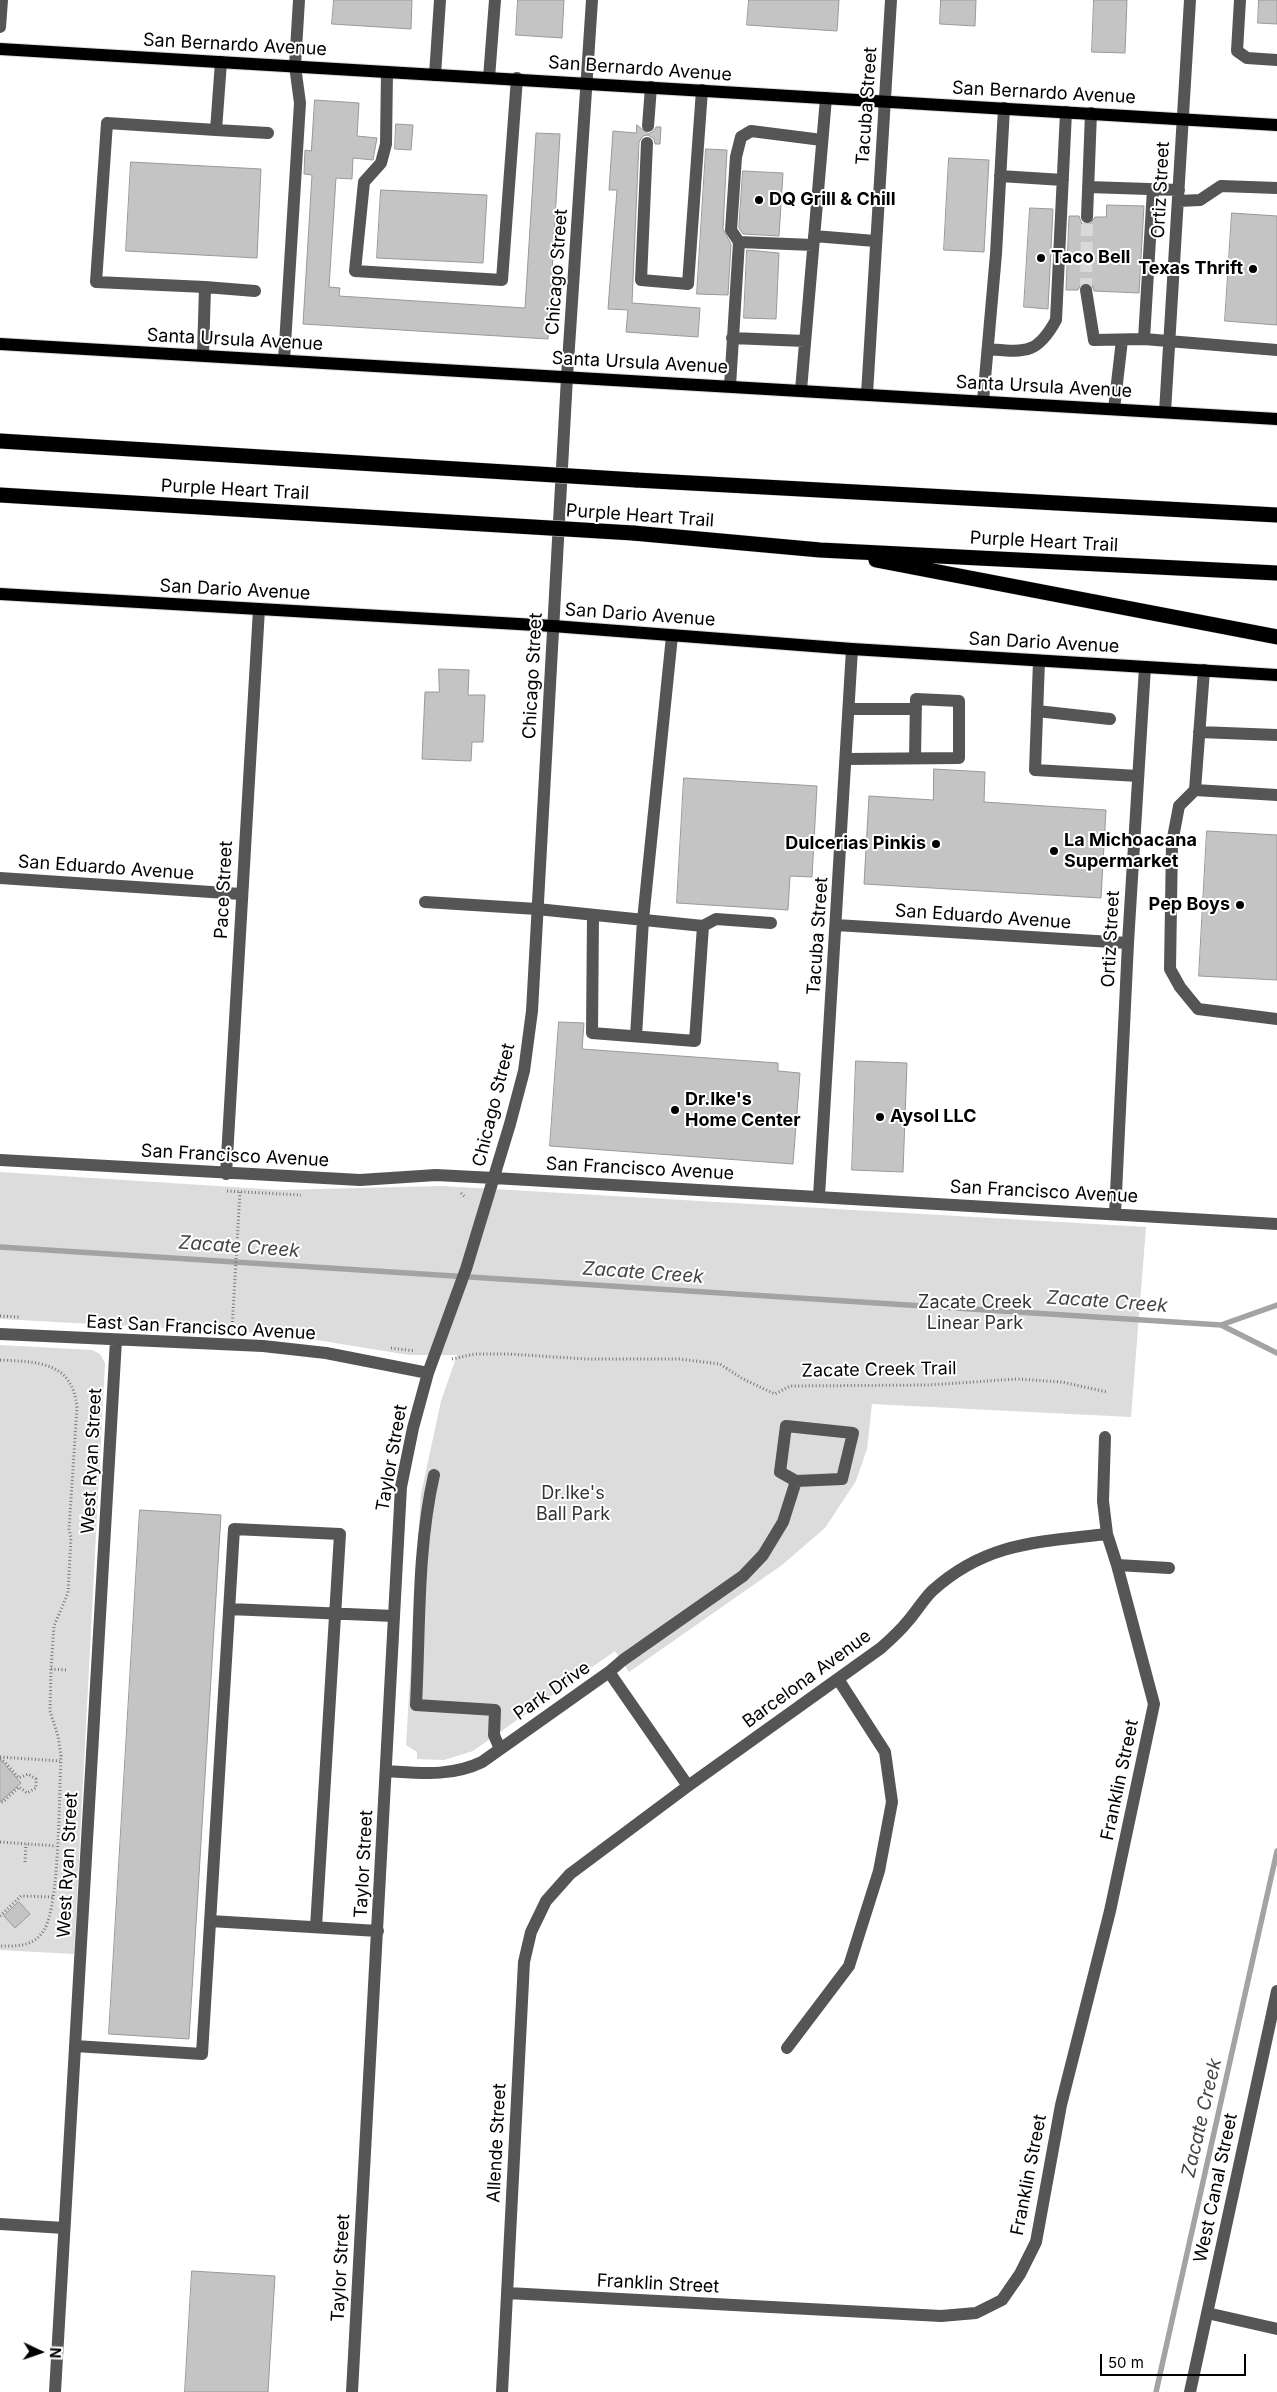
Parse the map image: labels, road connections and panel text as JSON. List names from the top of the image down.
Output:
{
  "streets": {
    "highway": ["Purple Heart Trail"],
    "main road": ["San Bernardo Avenue", "Santa Ursula Avenue", "San Dario Avenue"],
    "street": [
      "Tacuba Street",
      "Ortiz Street",
      "Chicago Street",
      "San Eduardo Avenue",
      "Pace Street",
      "San Francisco Avenue",
      "East San Francisco Avenue",
      "Taylor Street",
      "West Ryan Street",
      "Barcelona Avenue",
      "Park Drive",
      "Franklin Street",
      "Allende Street",
      "West Canal Street"
    ],
    "path": ["Zacate Creek Trail"]
  },
  "crossings": [
    ["San Bernardo Avenue", "Tacuba Street"],
    ["San Bernardo Avenue", "Ortiz Street"],
    ["San Bernardo Avenue", "Chicago Street"],
    ["Tacuba Street", "Santa Ursula Avenue"],
    ["Tacuba Street", "San Dario Avenue"],
    ["Tacuba Street", "San Eduardo Avenue"],
    ["Tacuba Street", "San Francisco Avenue"],
    ["Ortiz Street", "Santa Ursula Avenue"],
    ["Ortiz Street", "San Dario Avenue"],
    ["Ortiz Street", "San Eduardo Avenue"],
    ["Ortiz Street", "San Francisco Avenue"],
    ["Chicago Street", "Santa Ursula Avenue"],
    ["Chicago Street", "San Dario Avenue"],
    ["Chicago Street", "San Francisco Avenue"],
    ["Chicago Street", "Taylor Street"],
    ["San Dario Avenue", "Pace Street"],
    ["San Eduardo Avenue", "Pace Street"],
    ["Pace Street", "San Francisco Avenue"],
    ["East San Francisco Avenue", "Taylor Street"],
    ["East San Francisco Avenue", "West Ryan Street"],
    ["Taylor Street", "Park Drive"],
    ["Barcelona Avenue", "Park Drive"],
    ["Barcelona Avenue", "Franklin Street"],
    ["Barcelona Avenue", "Allende Street"],
    ["Franklin Street", "Allende Street"]
  ],
  "water": ["Zacate Creek"],
  "parks": ["Zacate Creek Linear Park", "Dr.Ike's Ball Park"],
  "places": [
    "DQ Grill & Chill",
    "Taco Bell",
    "Texas Thrift",
    "Dulcerias Pinkis",
    "La Michoacana Supermarket",
    "Pep Boys",
    "Dr.Ike's Home Center",
    "Aysol LLC"
  ],
  "scale_bar": "50 m",
  "north": "right"
}
